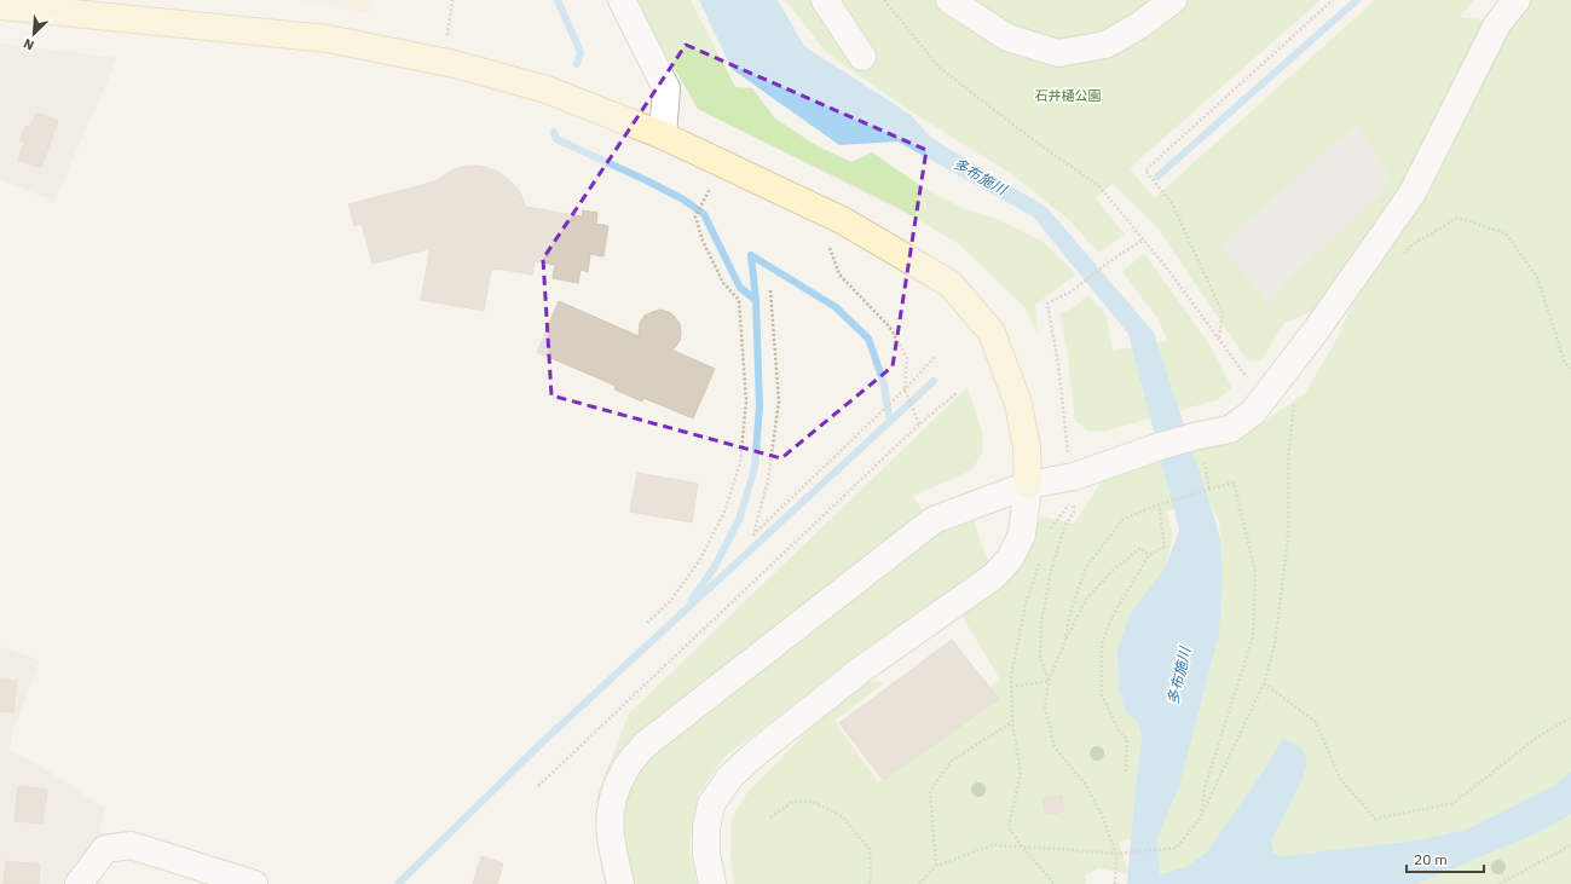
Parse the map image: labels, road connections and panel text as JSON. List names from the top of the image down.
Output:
{
  "water": ["多布施川"],
  "parks": ["石井樋公園"],
  "scale_bar": "20 m",
  "north": "bottom left"
}
